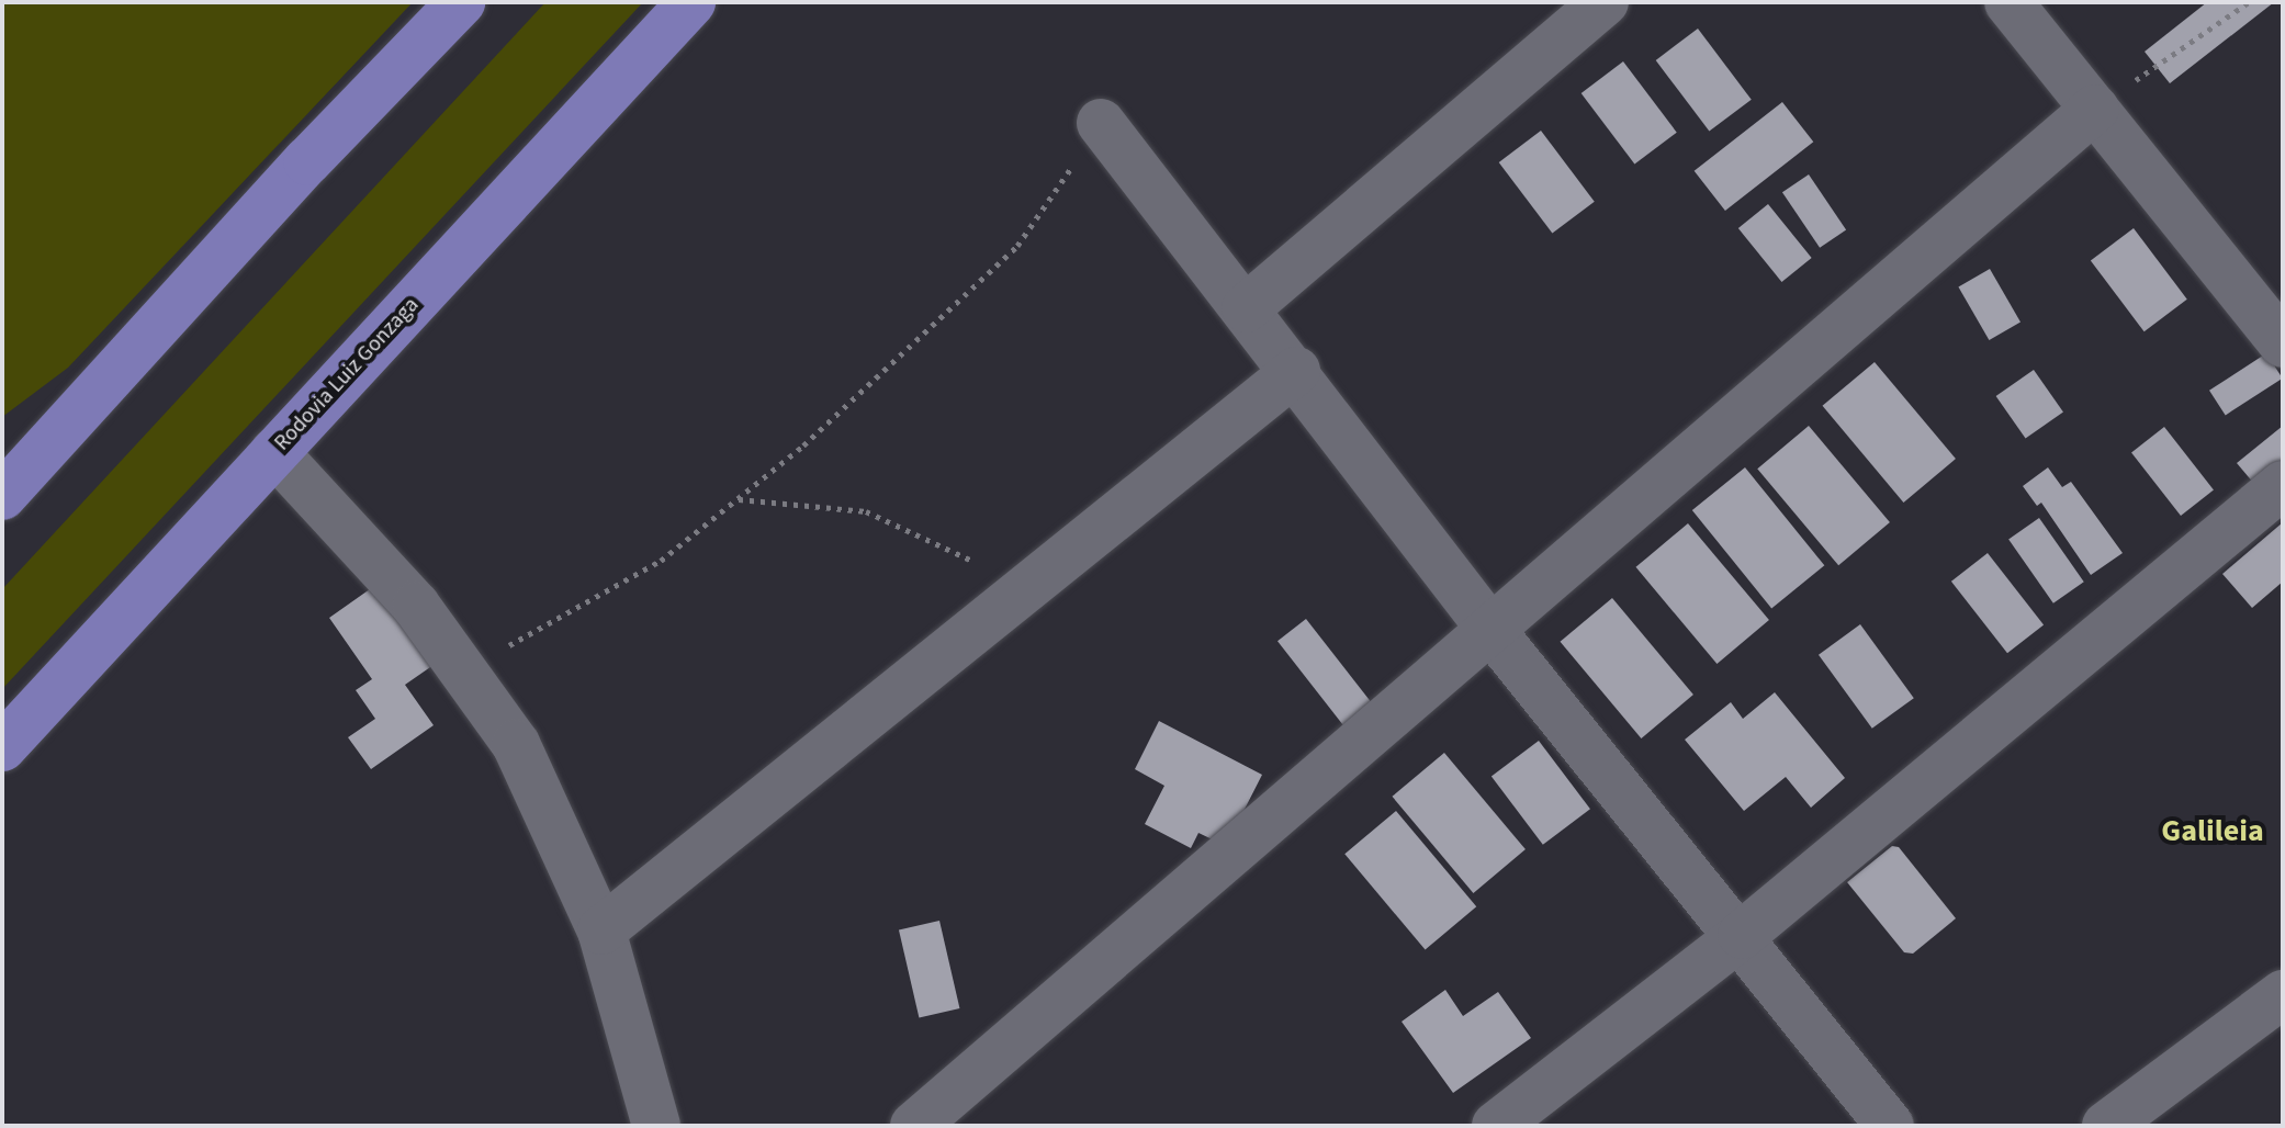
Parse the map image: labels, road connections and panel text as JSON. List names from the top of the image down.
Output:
{
  "streets": {
    "highway": ["Rodovia Luiz Gonzaga"]
  },
  "districts": ["Galileia"]
}
